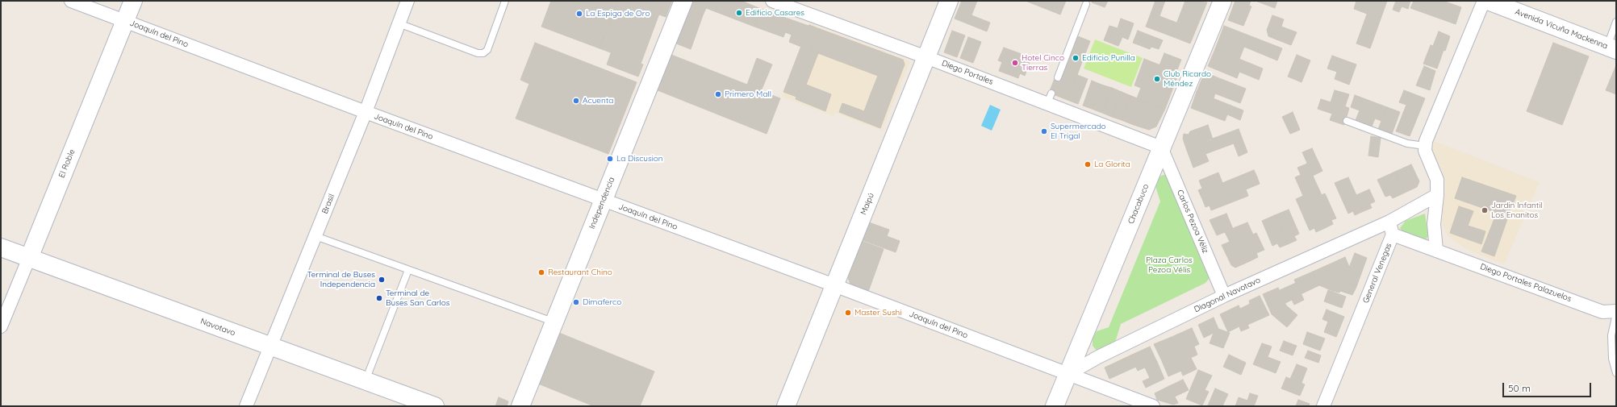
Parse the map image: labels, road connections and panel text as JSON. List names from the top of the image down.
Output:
{
  "streets": {
    "street": [
      "Avenida Vicuña Mackenna",
      "Joaquín del Pino",
      "Diego Portales",
      "El Roble",
      "Independencia",
      "Brasil",
      "Maipú",
      "Chacabuco",
      "Carlos Pezoa Véliz",
      "General Venegas",
      "Diego Portales Palazuelos",
      "Diagonal Navotavo",
      "Navotavo"
    ]
  },
  "crossings": [
    ["Joaquín del Pino", "El Roble"],
    ["Joaquín del Pino", "Independencia"],
    ["Joaquín del Pino", "Brasil"],
    ["Joaquín del Pino", "Maipú"],
    ["Joaquín del Pino", "Chacabuco"],
    ["Joaquín del Pino", "Diagonal Navotavo"],
    ["Diego Portales", "Maipú"],
    ["Diego Portales", "Chacabuco"],
    ["Diego Portales", "Carlos Pezoa Véliz"],
    ["El Roble", "Navotavo"],
    ["Brasil", "Navotavo"],
    ["Chacabuco", "Carlos Pezoa Véliz"],
    ["Chacabuco", "Diagonal Navotavo"],
    ["Carlos Pezoa Véliz", "Diagonal Navotavo"],
    ["General Venegas", "Diego Portales Palazuelos"],
    ["General Venegas", "Diagonal Navotavo"]
  ],
  "parks": ["Plaza Carlos Pezoa Vélis"],
  "places": [
    "Edificio Casares",
    "La Espiga de Oro",
    "Edificio Punilla",
    "Hotel Cinco Tierras",
    "Club Ricardo Méndez",
    "Primero Mall",
    "Acuenta",
    "Supermercado El Trigal",
    "La Discusion",
    "La Glorita",
    "Jardin Infantil Los Enanitos",
    "Restaurant Chino",
    "Terminal de Buses Independencia",
    "Terminal de Buses San Carlos",
    "Dimaferco",
    "Master Sushi"
  ],
  "scale_bar": "50 m"
}
